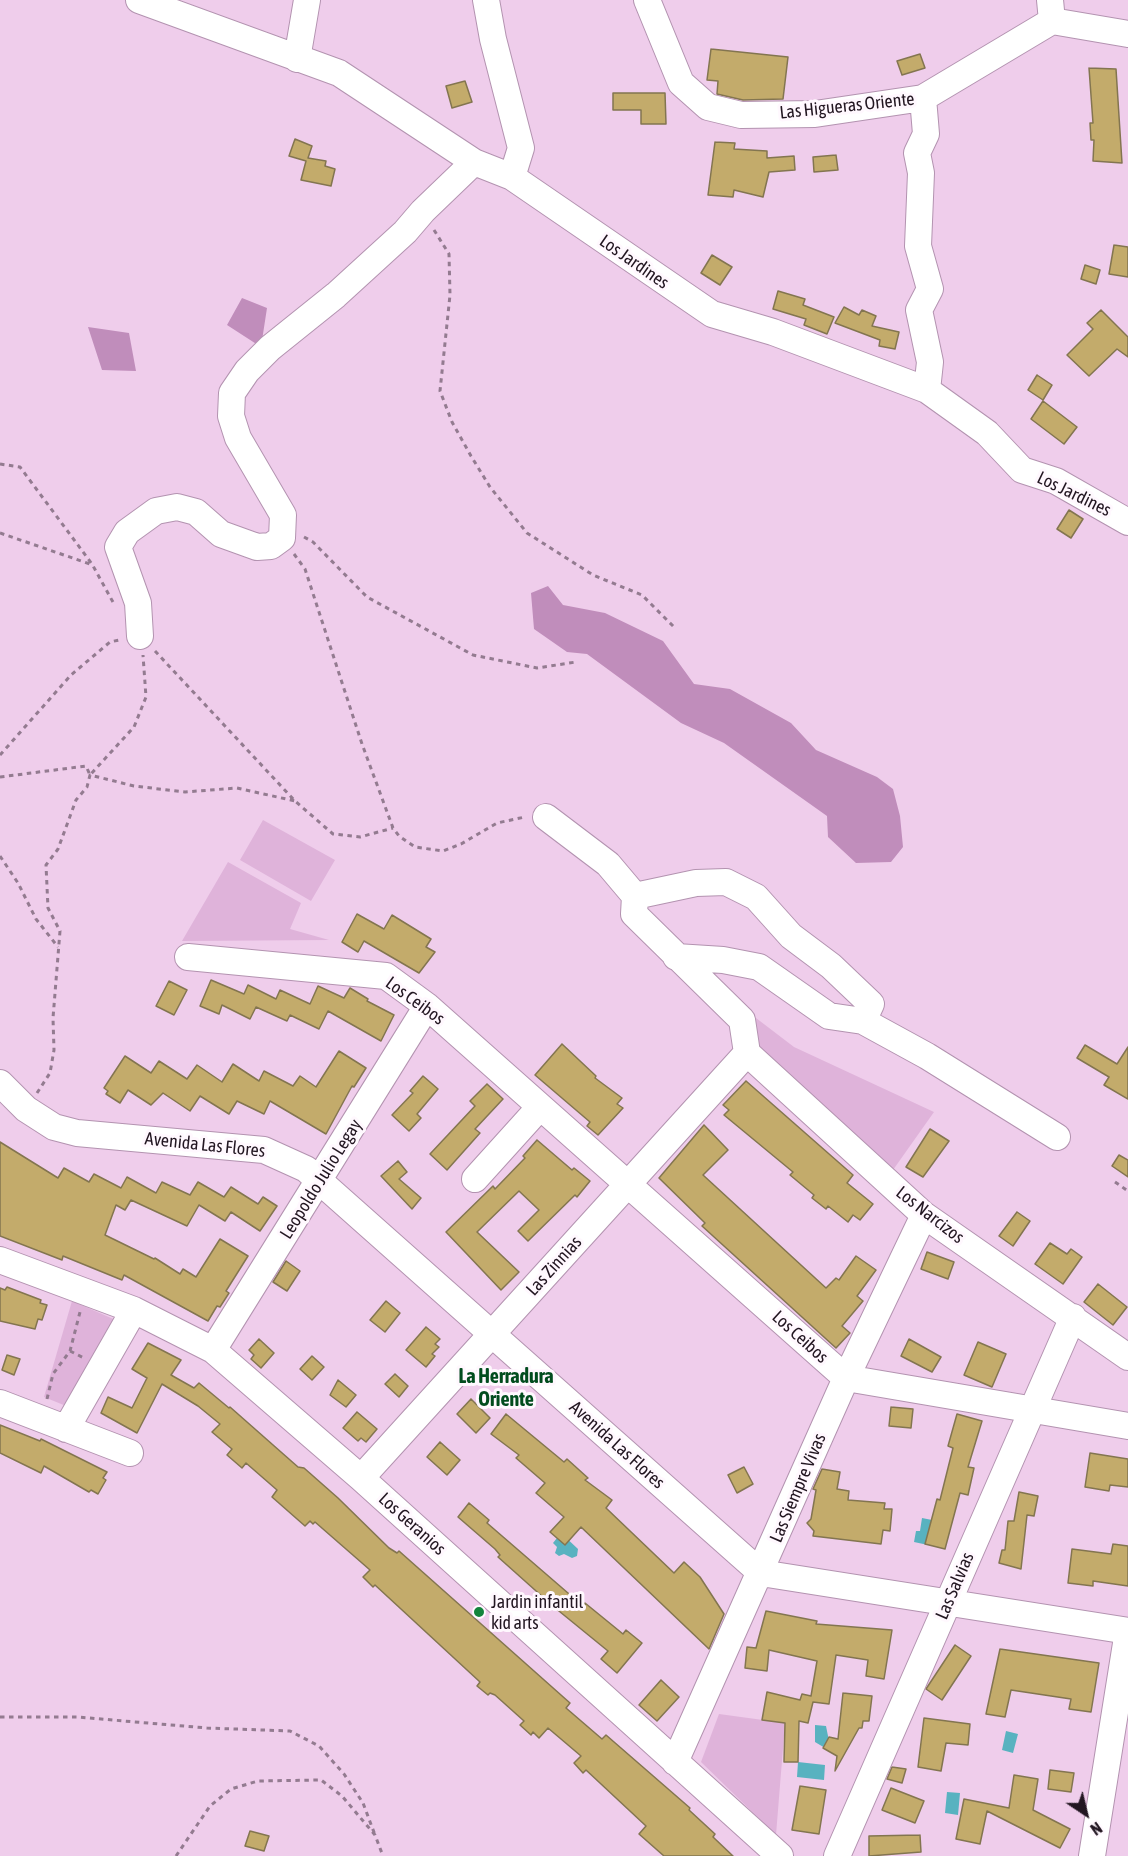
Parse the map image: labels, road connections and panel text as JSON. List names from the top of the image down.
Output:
{
  "streets": {
    "street": [
      "Las Higueras Oriente",
      "Los Jardines",
      "Los Ceibos",
      "Avenida Las Flores",
      "Leopoldo Julio Legay",
      "Los Narcizos",
      "Las Zinnias",
      "Las Siempre Vivas",
      "Los Geranios",
      "Las Salvias"
    ]
  },
  "crossings": [
    ["Los Ceibos", "Leopoldo Julio Legay"],
    ["Los Ceibos", "Las Zinnias"],
    ["Los Ceibos", "Las Siempre Vivas"],
    ["Avenida Las Flores", "Leopoldo Julio Legay"],
    ["Avenida Las Flores", "Las Zinnias"],
    ["Avenida Las Flores", "Las Siempre Vivas"],
    ["Leopoldo Julio Legay", "Los Geranios"],
    ["Los Narcizos", "Las Zinnias"],
    ["Los Narcizos", "Las Siempre Vivas"],
    ["Los Narcizos", "Las Salvias"],
    ["Las Zinnias", "Los Geranios"],
    ["Las Siempre Vivas", "Los Geranios"]
  ],
  "districts": ["La Herradura Oriente"],
  "places": ["Jardin infantil kid arts"],
  "north": "bottom right"
}
